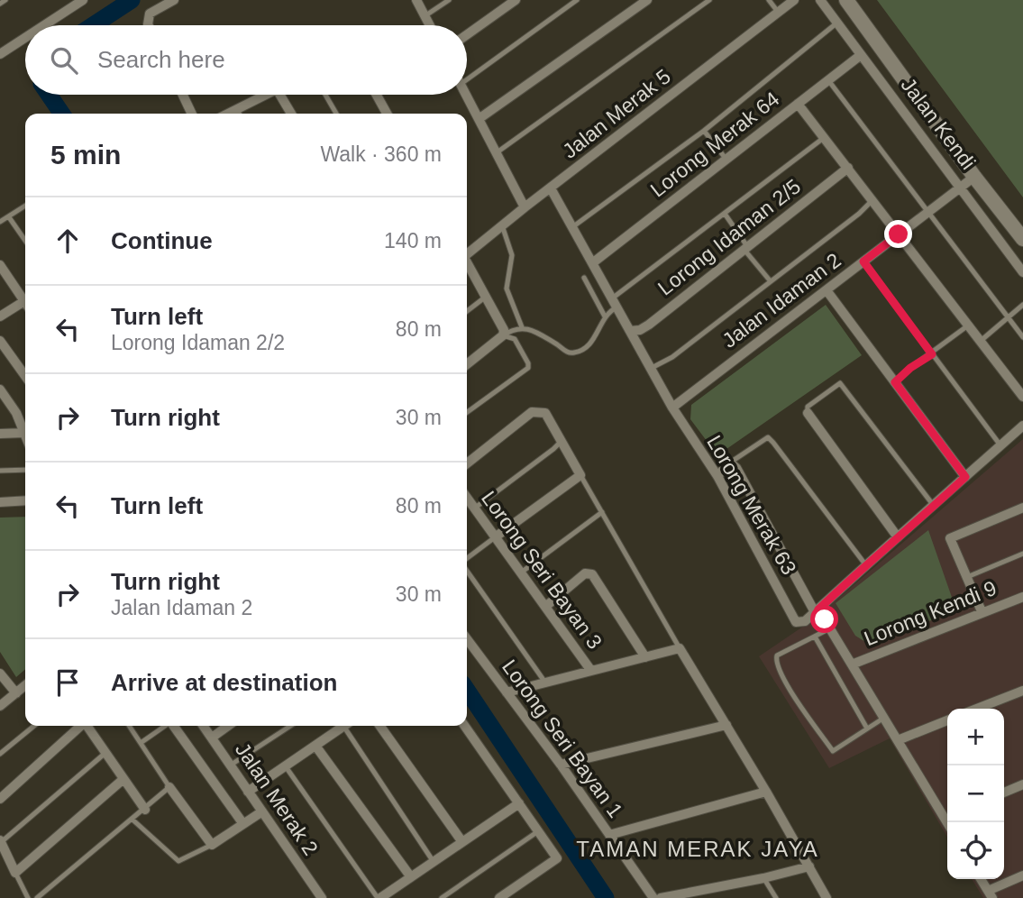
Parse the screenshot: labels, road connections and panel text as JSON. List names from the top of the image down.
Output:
{
  "streets": {
    "street": [
      "Jalan Merak 5",
      "Jalan Kendi",
      "Lorong Merak 64",
      "Lorong Idaman 2/5",
      "Jalan Idaman 2",
      "Lorong Merak 63",
      "Lorong Seri Bayan 3",
      "Lorong Kendi 9",
      "Lorong Seri Bayan 1",
      "Jalan Merak 2"
    ]
  },
  "crossings": [
    ["Jalan Merak 5", "Lorong Merak 63"],
    ["Jalan Kendi", "Lorong Merak 64"],
    ["Jalan Kendi", "Jalan Idaman 2"],
    ["Lorong Merak 64", "Lorong Merak 63"],
    ["Lorong Idaman 2/5", "Lorong Merak 63"],
    ["Jalan Idaman 2", "Lorong Merak 63"]
  ],
  "districts": ["TAMAN MERAK JAYA"],
  "page": {
    "search": "Search here",
    "heading": ["5 min", "Walk · 360 m"],
    "list": [
      ["Continue", "140 m"],
      ["Turn left", "Lorong Idaman 2/2", "80 m"],
      ["Turn right", "30 m"],
      ["Turn left", "80 m"],
      ["Turn right", "Jalan Idaman 2", "30 m"],
      "Arrive at destination"
    ],
    "map_buttons": ["+", "−"]
  }
}
